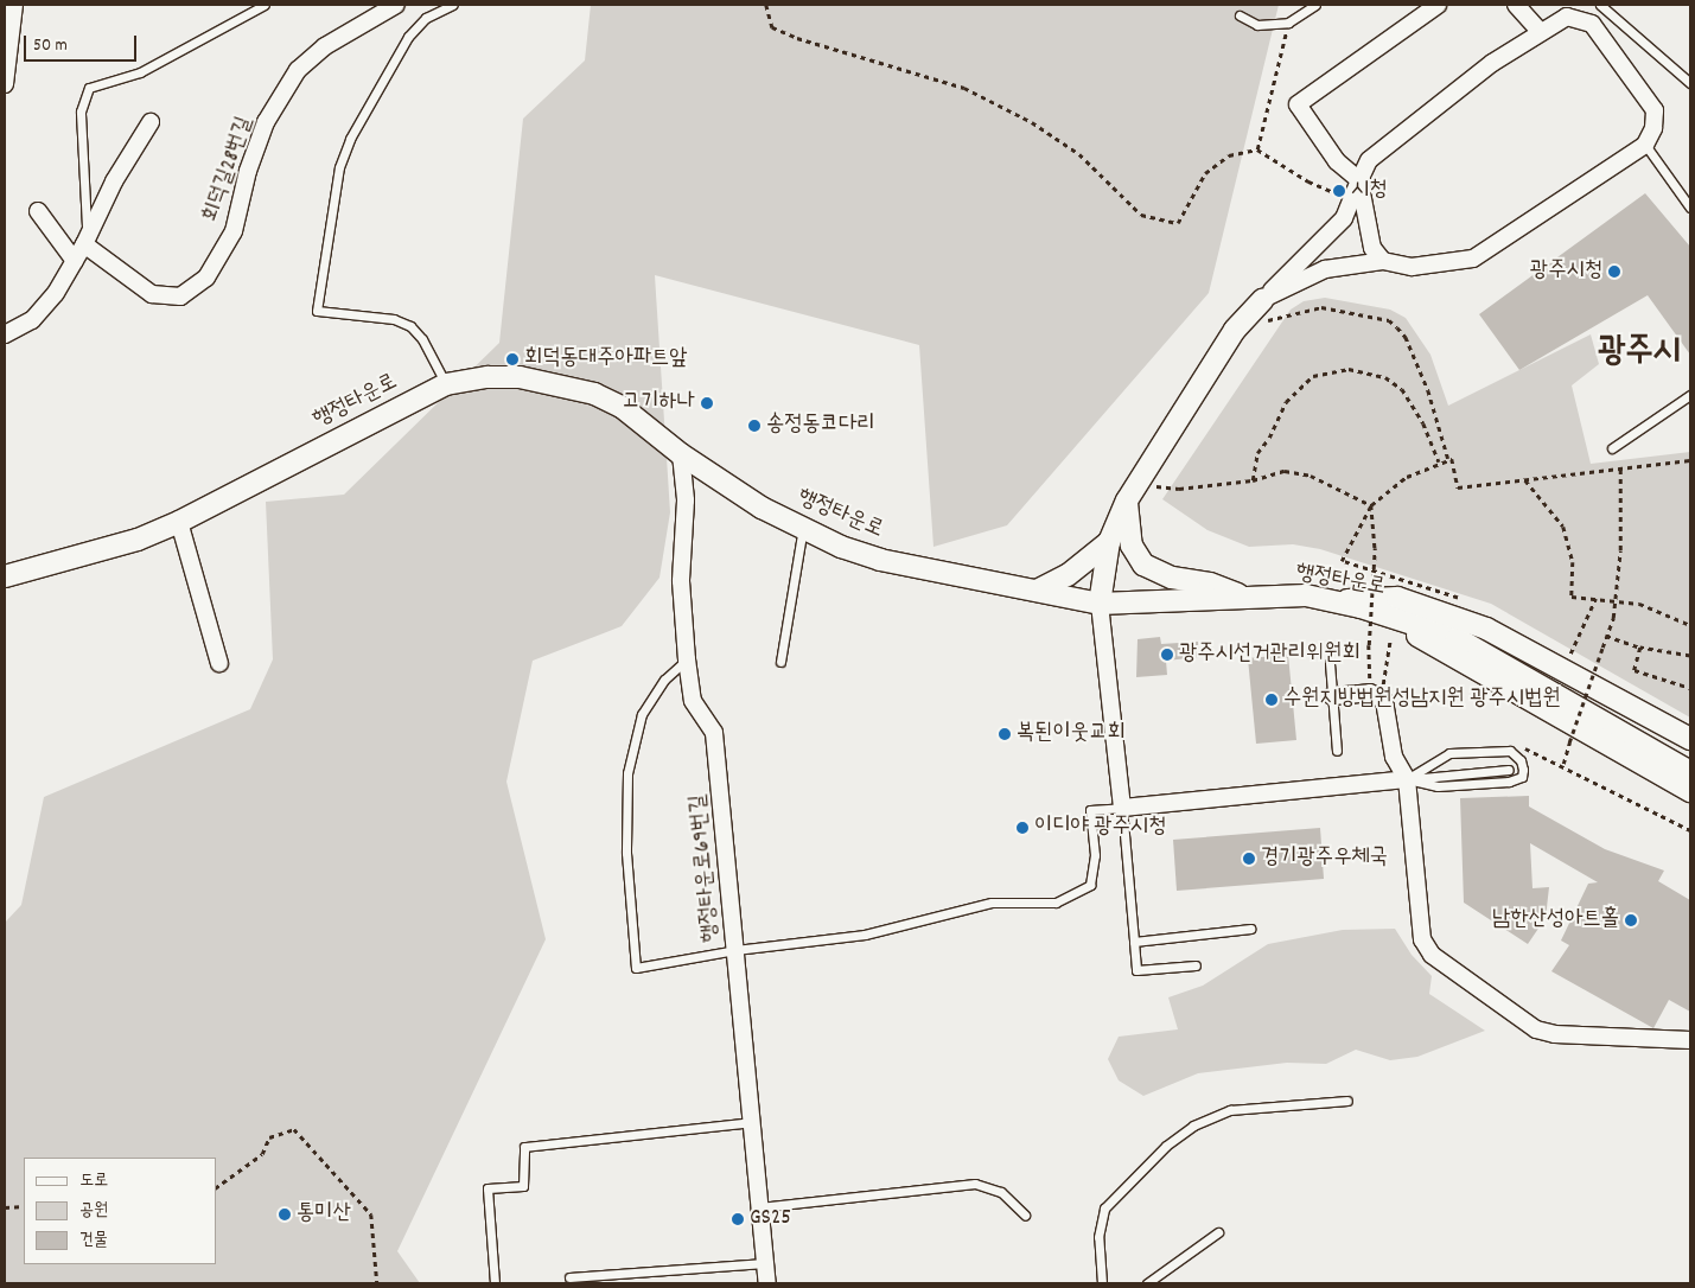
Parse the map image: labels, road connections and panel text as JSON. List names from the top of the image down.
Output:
{
  "streets": {
    "street": ["회덕길28번길", "행정타운로", "행정타운로69번길"]
  },
  "crossings": [
    ["행정타운로", "행정타운로69번길"]
  ],
  "districts": ["광주시"],
  "places": [
    "시청",
    "광주시청",
    "회덕동대주아파트앞",
    "고기하나",
    "송정동코다리",
    "광주시선거관리위원회",
    "수원지방법원성남지원 광주시법원",
    "복된이웃교회",
    "이디야 광주시청",
    "경기광주우체국",
    "남한산성아트홀",
    "통미산",
    "GS25"
  ],
  "legend": ["도로", "공원", "건물"],
  "scale_bar": "50 m"
}
